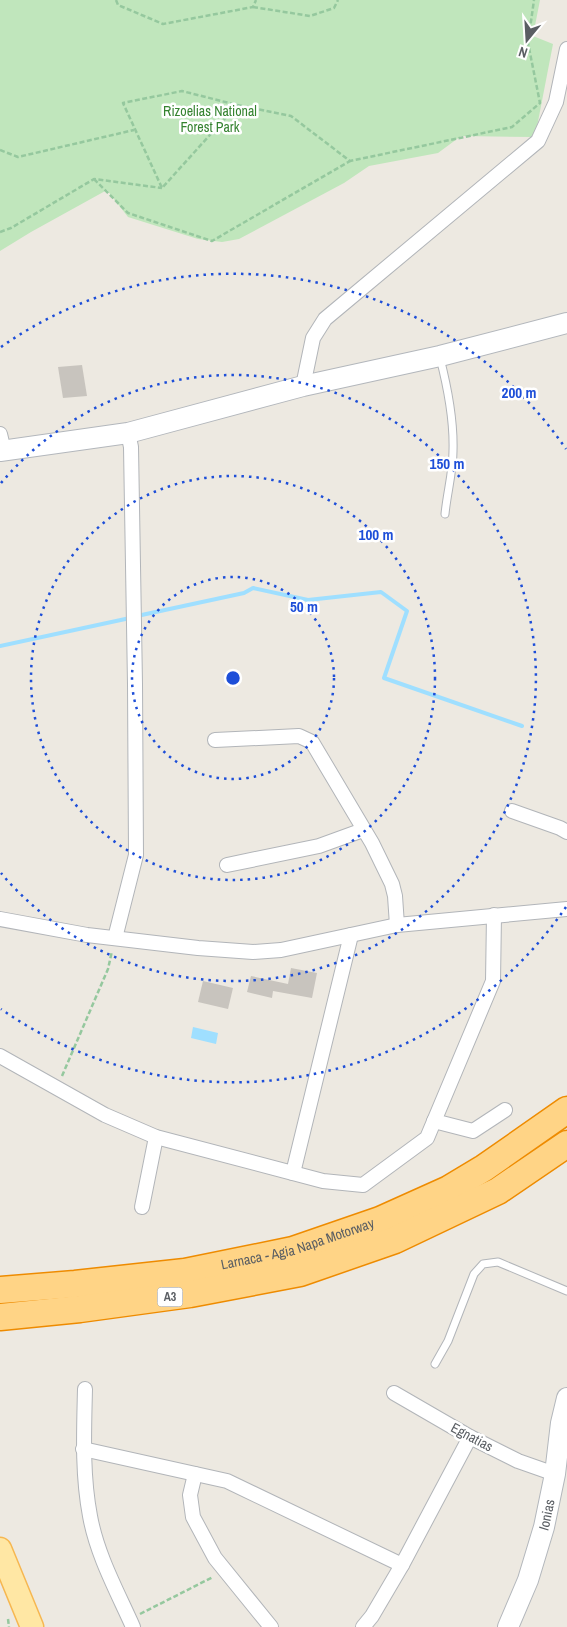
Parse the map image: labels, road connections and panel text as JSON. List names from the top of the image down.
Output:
{
  "streets": {
    "highway": ["Larnaca - Agia Napa Motorway", "A3"],
    "main road": ["Ionias"],
    "street": ["Egnatias"]
  },
  "crossings": [
    ["Egnatias", "Ionias"]
  ],
  "parks": ["Rizoelias National Forest Park"],
  "north": "bottom",
  "rings": [
    "200 m",
    "150 m",
    "100 m",
    "50 m"
  ]
}
